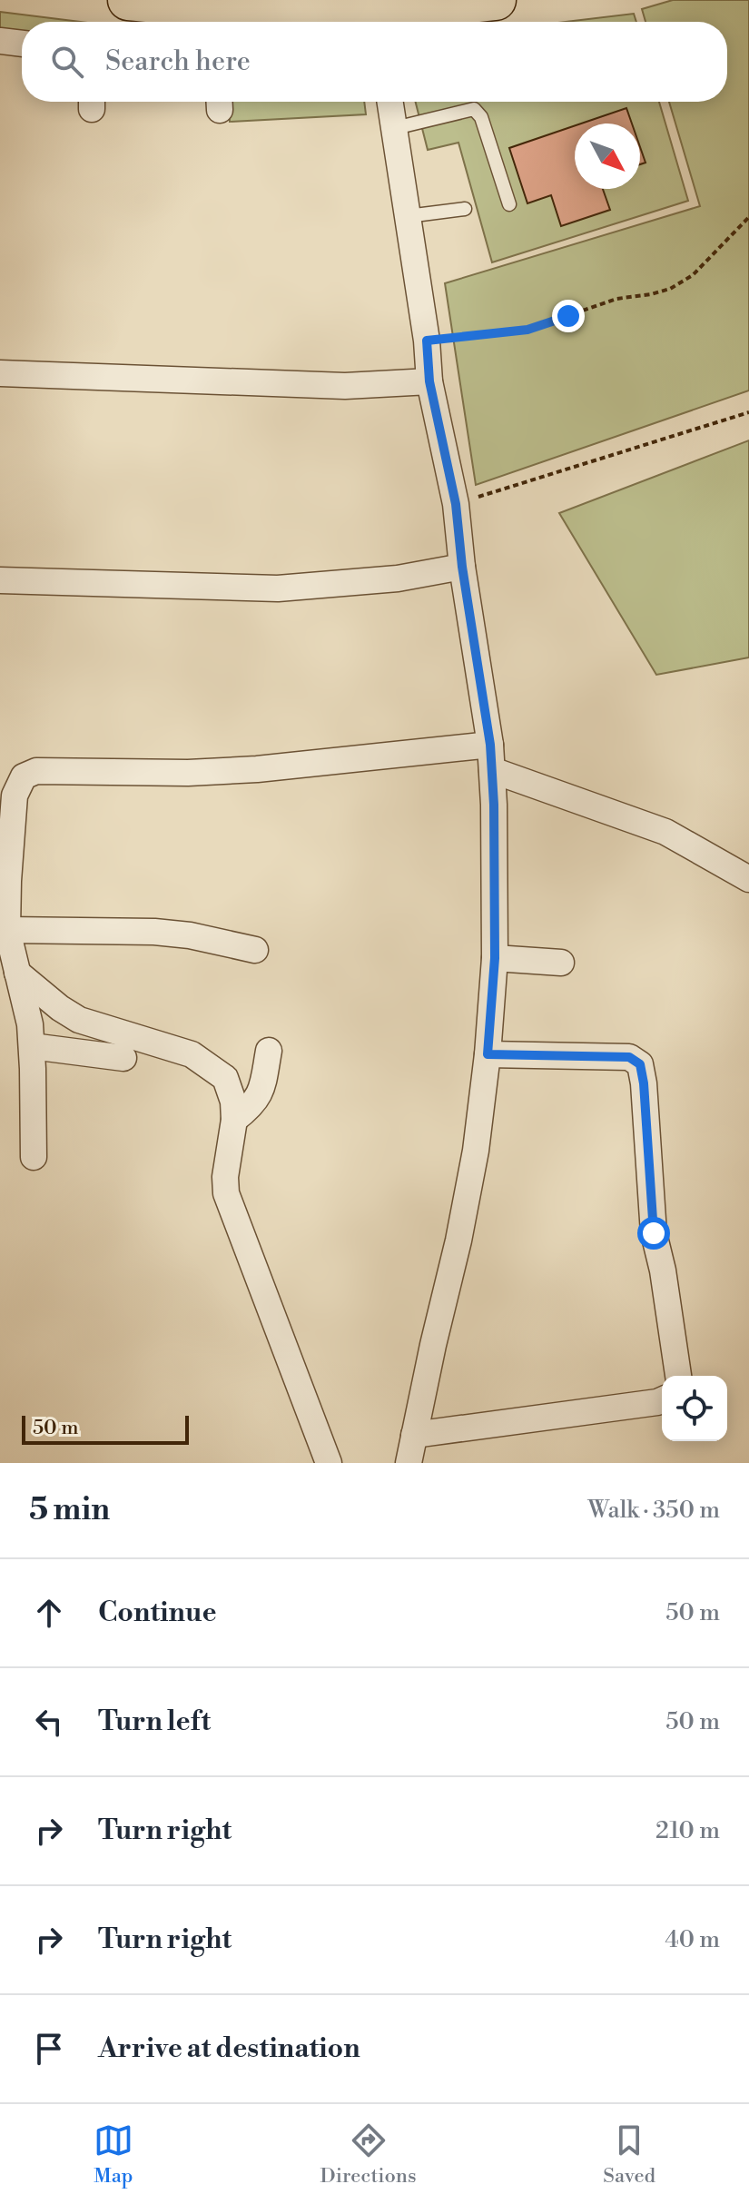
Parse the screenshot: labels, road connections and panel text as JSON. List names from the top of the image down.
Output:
{
  "scale_bar": "50 m",
  "north": "bottom right",
  "page": {
    "search": "Search here",
    "scale": "50 m",
    "heading": ["5 min", "Walk · 350 m"],
    "list": [
      ["Continue", "50 m"],
      ["Turn left", "50 m"],
      ["Turn right", "210 m"],
      ["Turn right", "40 m"],
      "Arrive at destination"
    ],
    "nav": ["Map", "Directions", "Saved"]
  }
}
